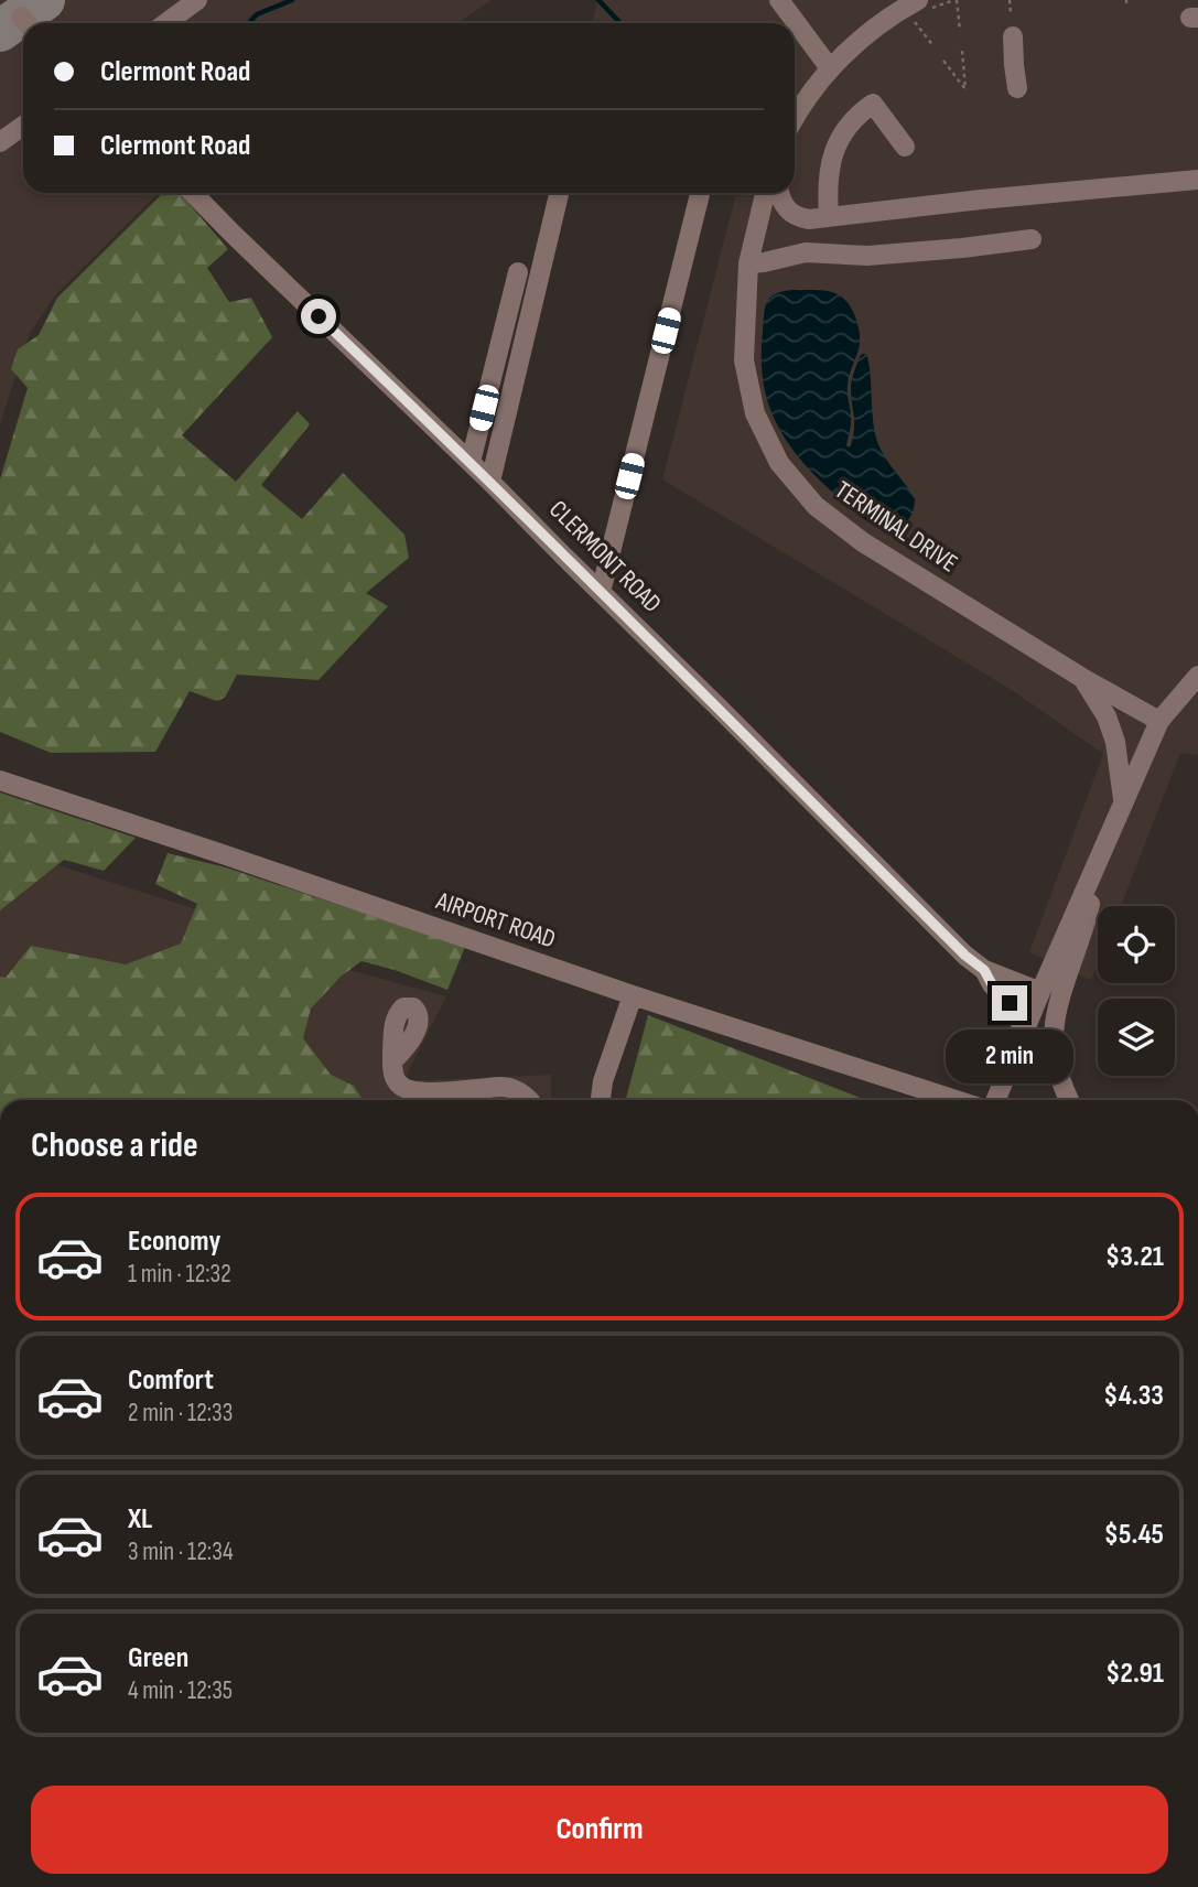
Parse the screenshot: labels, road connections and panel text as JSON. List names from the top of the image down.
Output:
{
  "streets": {
    "street": ["TERMINAL DRIVE", "CLERMONT ROAD", "AIRPORT ROAD"]
  },
  "page": {
    "banner": ["Clermont Road", "Clermont Road"],
    "bubble": "2 min",
    "heading": "Choose a ride",
    "list": [
      {
        "name": "Economy",
        "note": "1 min · 12:32",
        "value": "$3.21"
      },
      {
        "name": "Comfort",
        "note": "2 min · 12:33",
        "value": "$4.33"
      },
      {
        "name": "XL",
        "note": "3 min · 12:34",
        "value": "$5.45"
      },
      {
        "name": "Green",
        "note": "4 min · 12:35",
        "value": "$2.91"
      }
    ],
    "buttons": "Confirm"
  }
}
